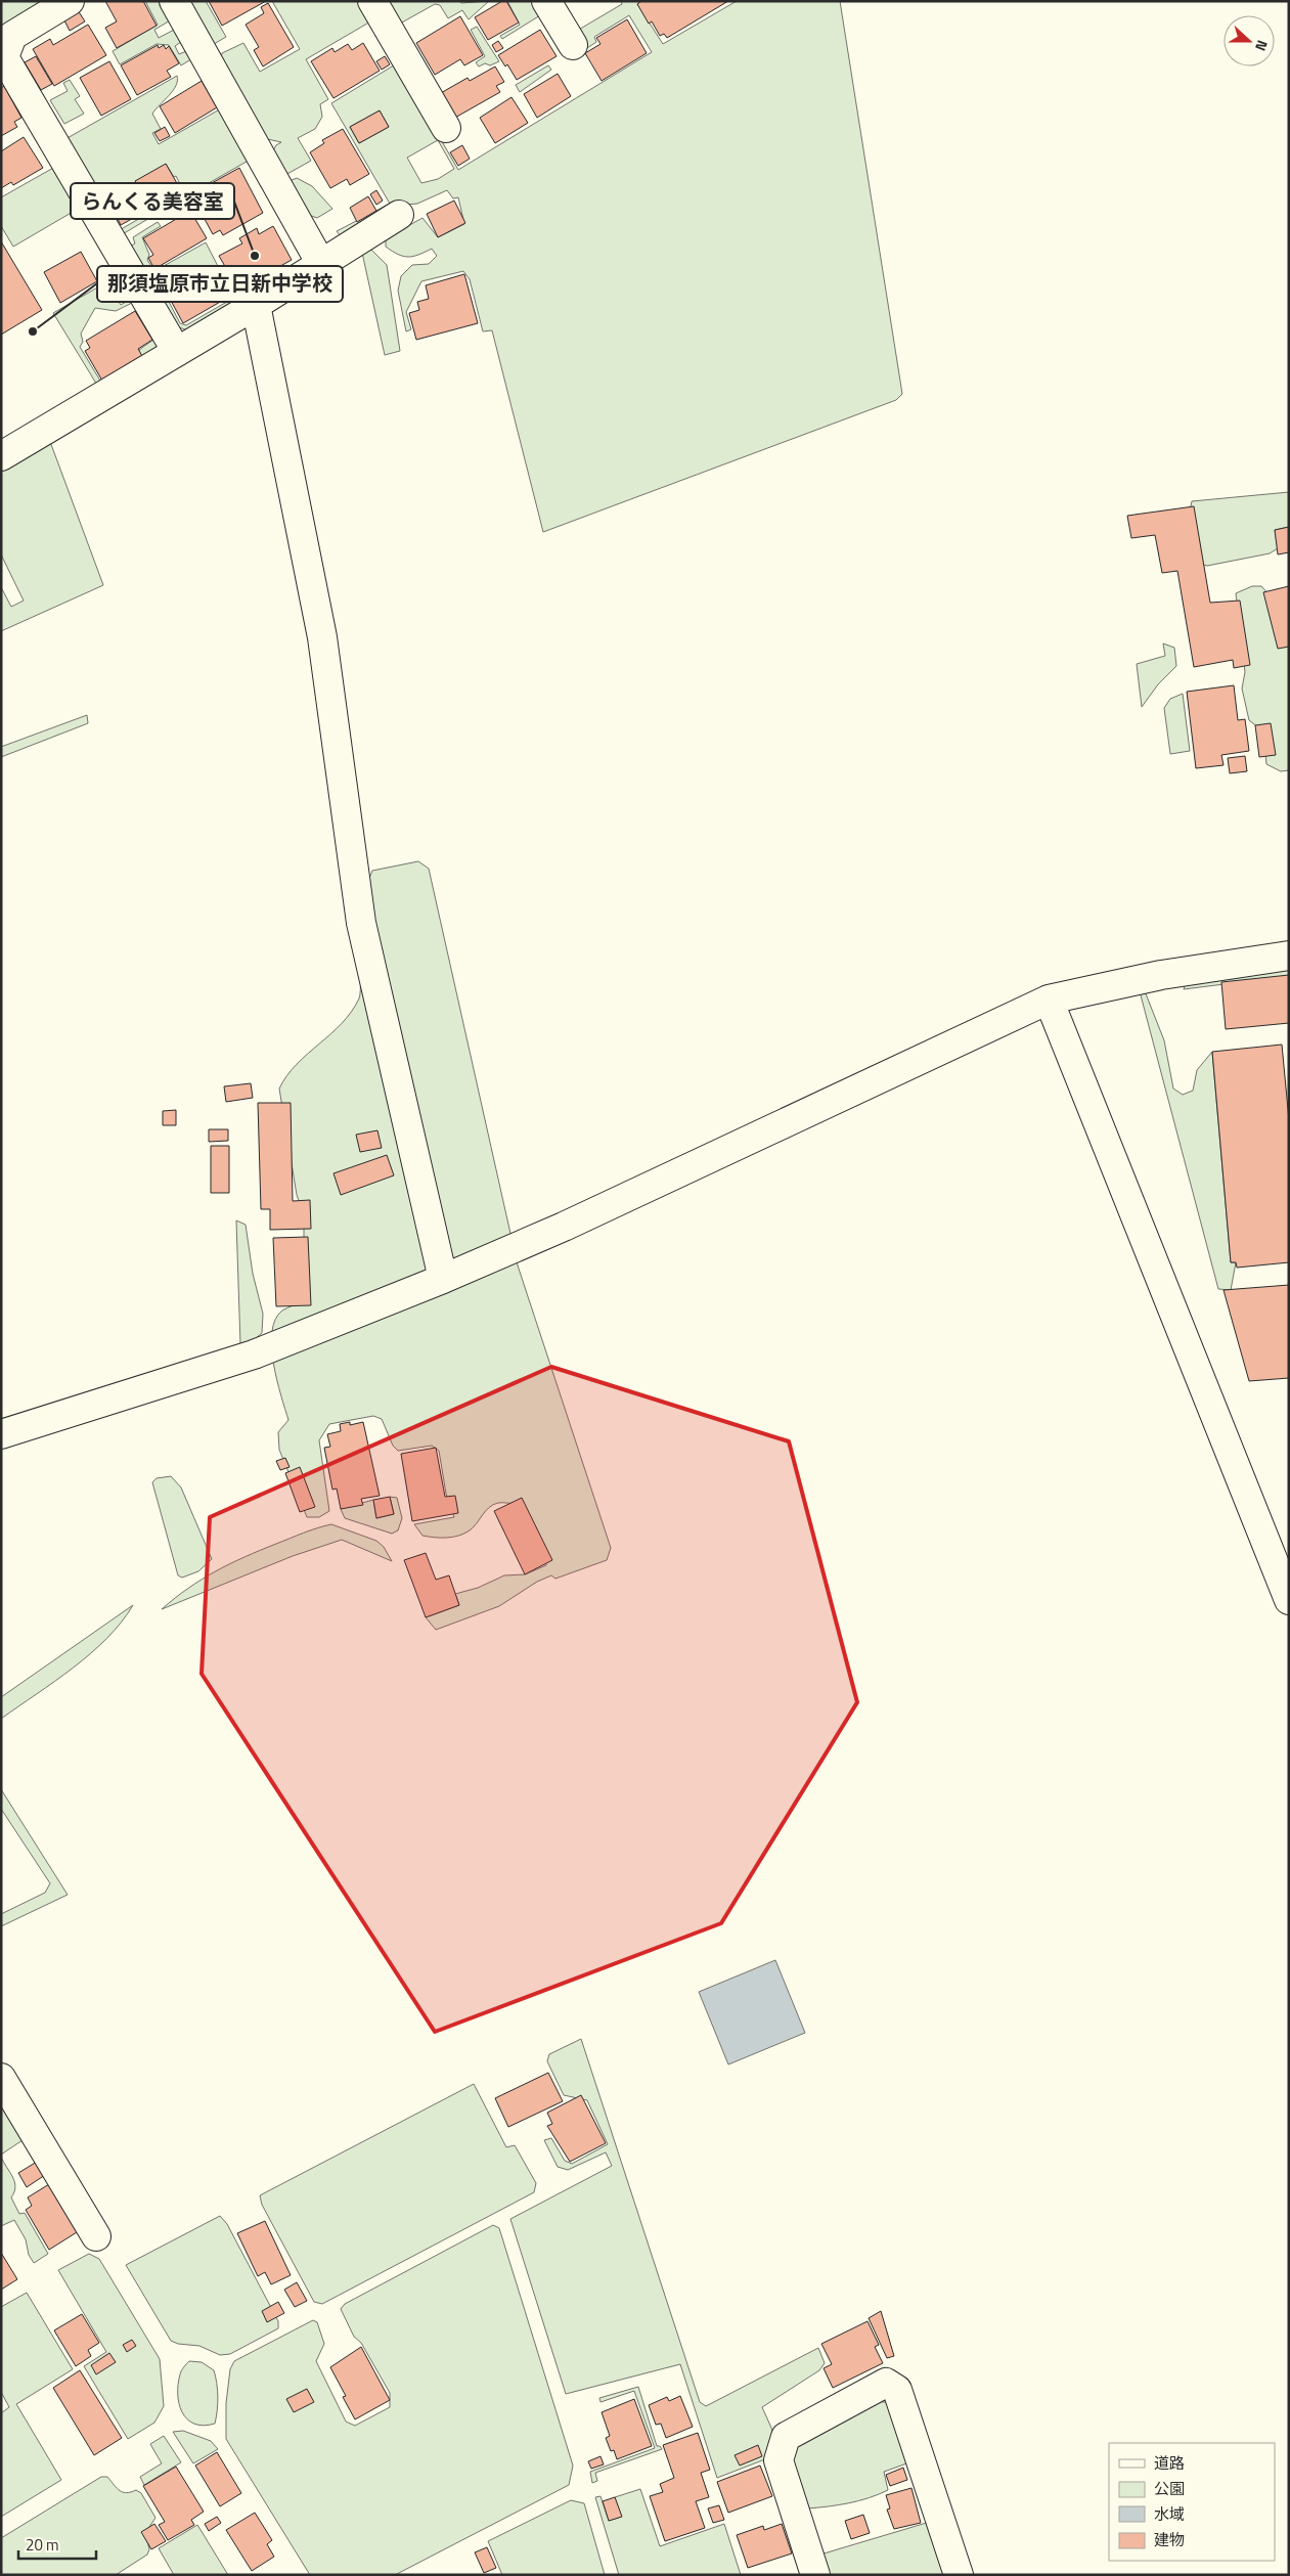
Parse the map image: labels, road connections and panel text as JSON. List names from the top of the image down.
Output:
{
  "places": ["らんくる美容室", "那須塩原市立日新中学校"],
  "legend": [
    "道路",
    "公園",
    "水域",
    "建物"
  ],
  "scale_bar": "20 m",
  "north": "right"
}
